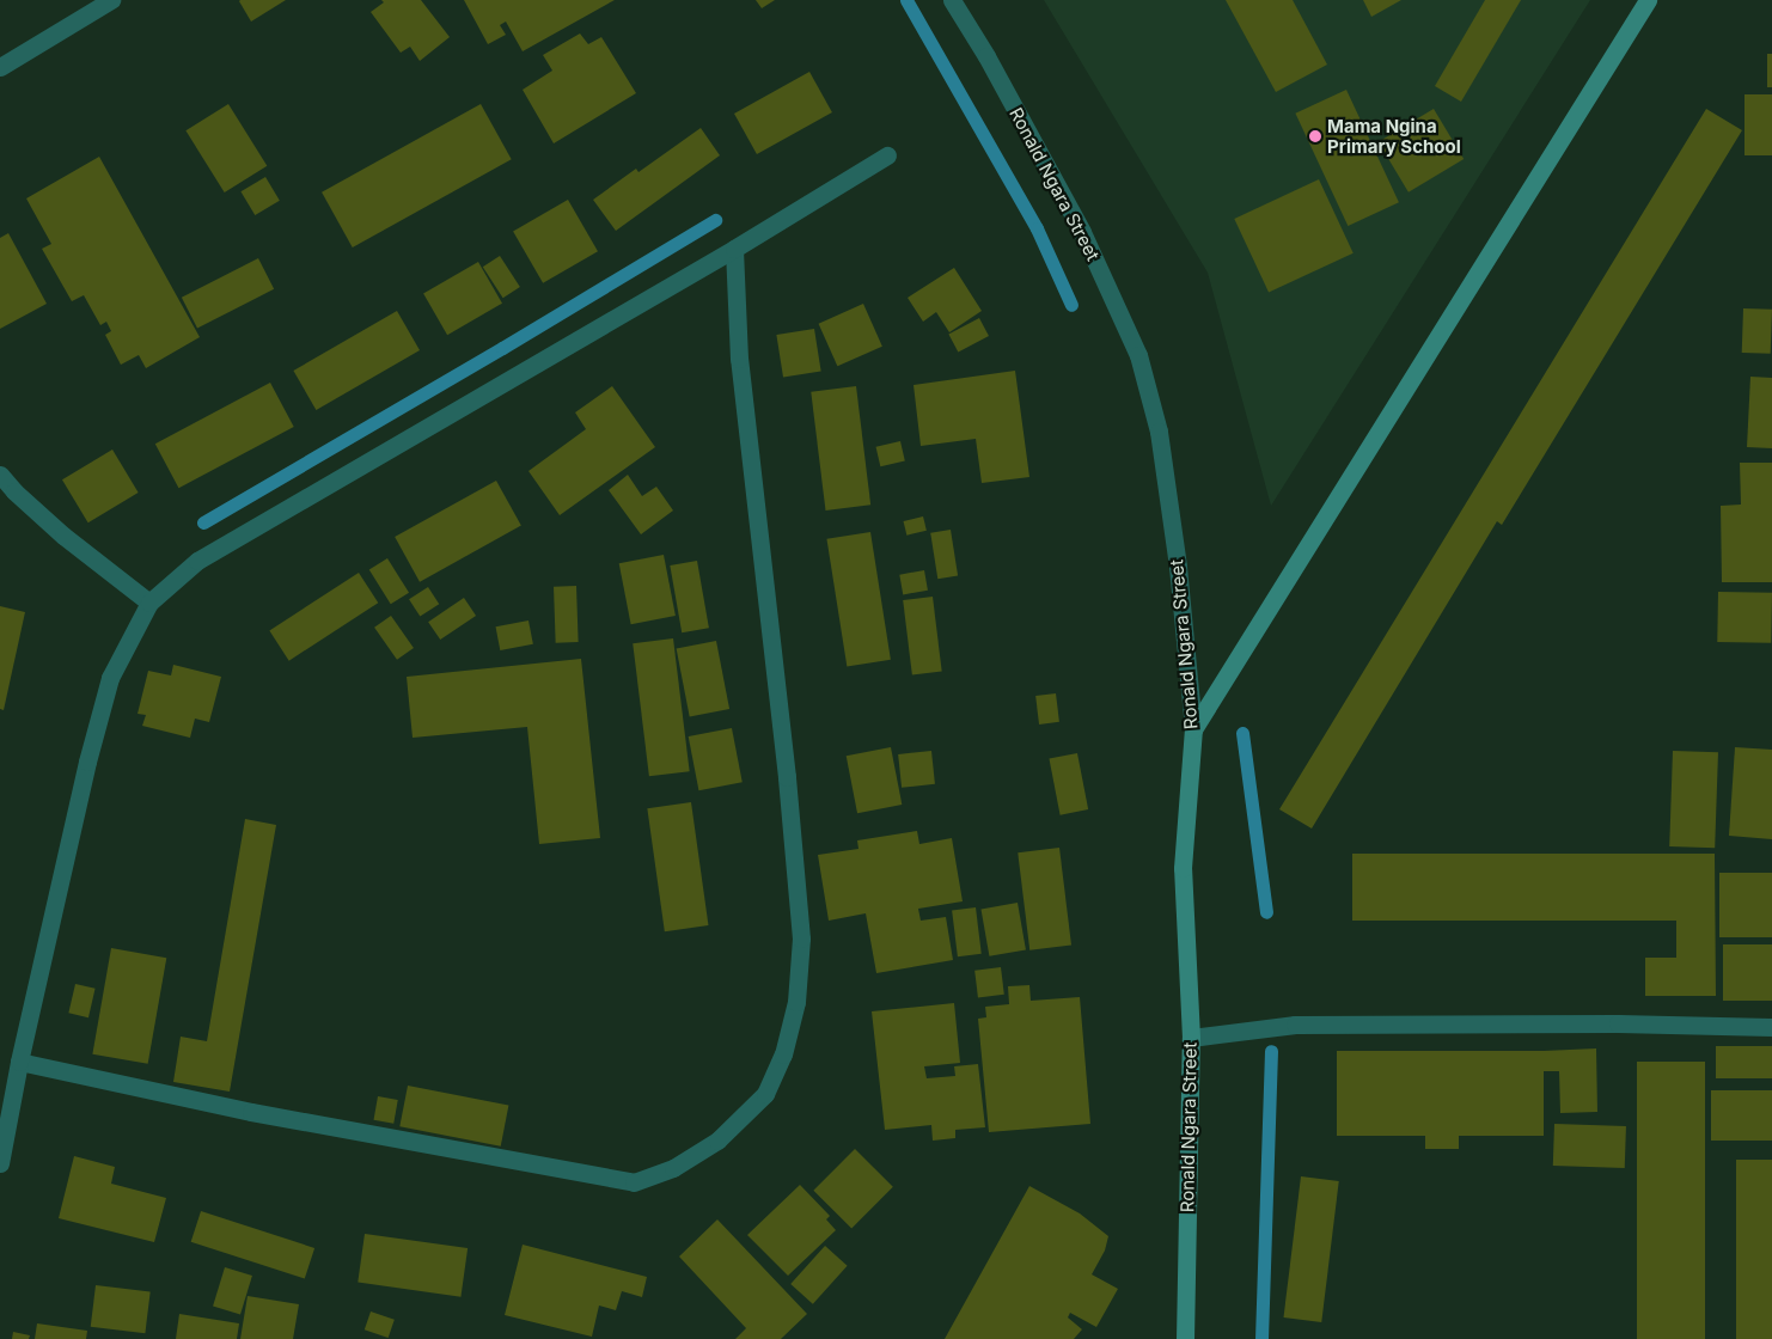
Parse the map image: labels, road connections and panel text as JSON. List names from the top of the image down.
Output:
{
  "streets": {
    "street": ["Ronald Ngara Street"]
  },
  "places": ["Mama Ngina Primary School"]
}
